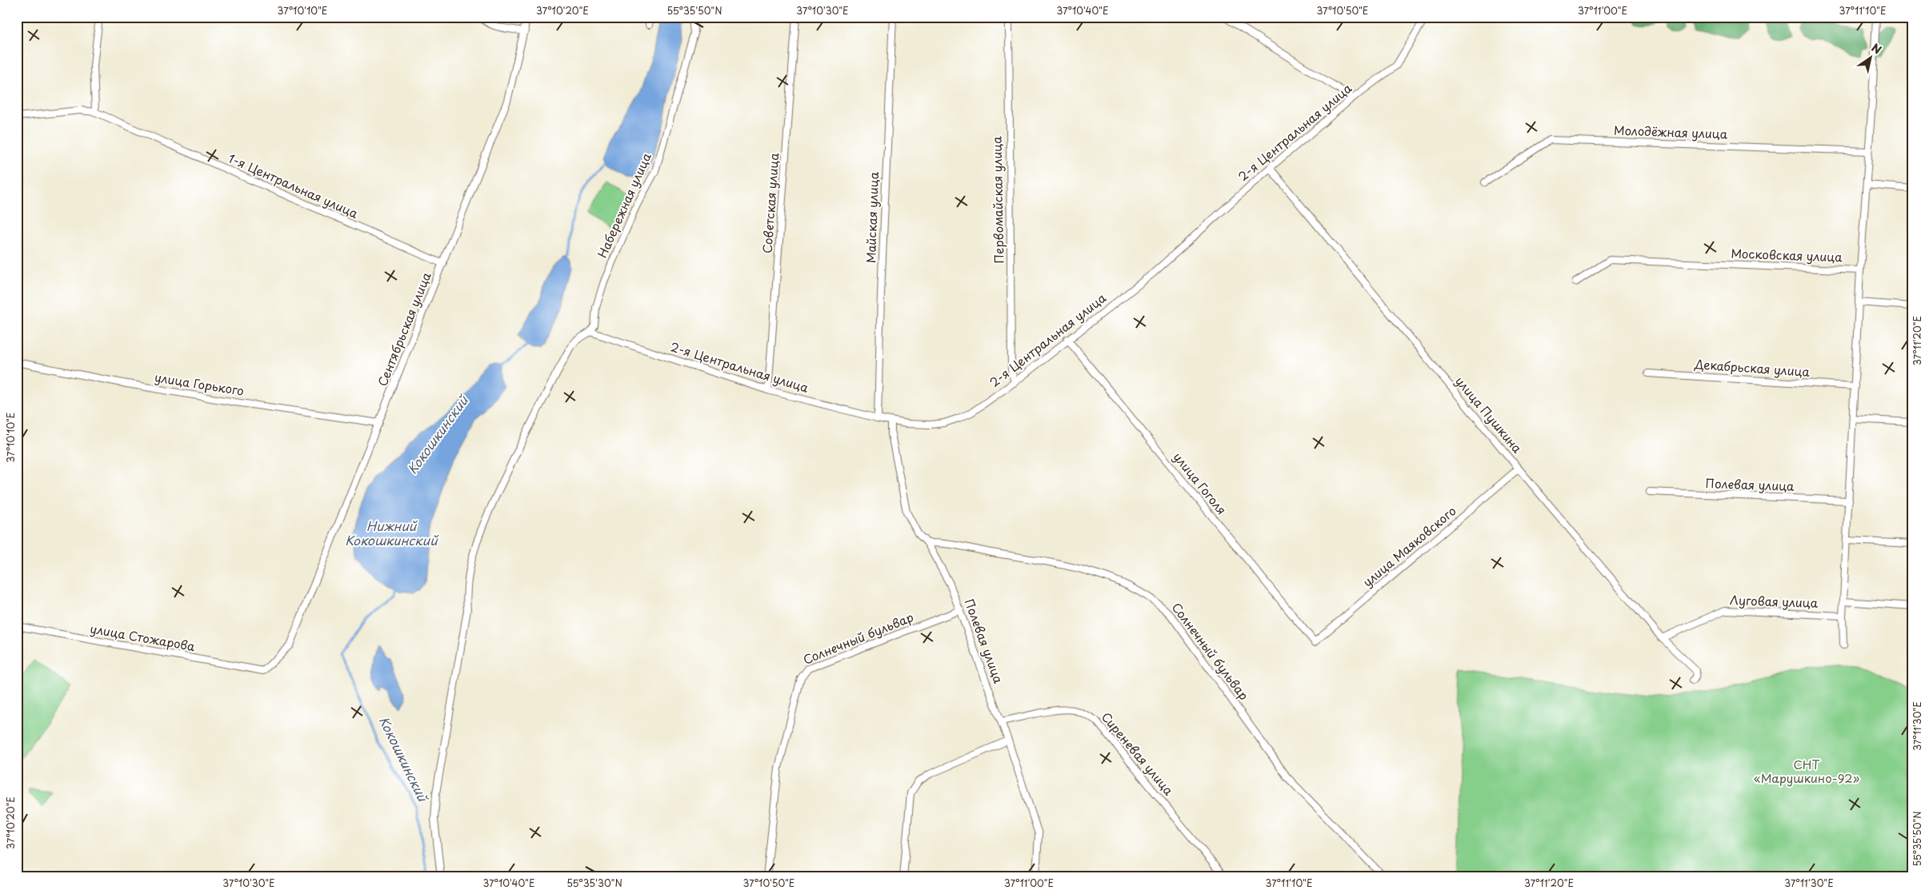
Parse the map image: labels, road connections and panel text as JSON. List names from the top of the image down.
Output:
{
  "streets": {
    "street": [
      "2-я Центральная улица",
      "Молодёжная улица",
      "1-я Центральная улица",
      "Первомайская улица",
      "Советская улица",
      "Набережная улица",
      "Майская улица",
      "Московская улица",
      "Сентябрьская улица",
      "Декабрьская улица",
      "улица Горького",
      "улица Пушкина",
      "улица Гоголя",
      "Полевая улица",
      "улица Маяковского",
      "Луговая улица",
      "улица Стожарова",
      "Солнечный бульвар",
      "Сиреневая улица"
    ]
  },
  "crossings": [
    ["2-я Центральная улица", "Первомайская улица"],
    ["2-я Центральная улица", "Советская улица"],
    ["2-я Центральная улица", "Набережная улица"],
    ["2-я Центральная улица", "Майская улица"],
    ["2-я Центральная улица", "улица Пушкина"],
    ["2-я Центральная улица", "улица Гоголя"],
    ["2-я Центральная улица", "Полевая улица"],
    ["1-я Центральная улица", "Сентябрьская улица"],
    ["Сентябрьская улица", "улица Горького"],
    ["Сентябрьская улица", "улица Стожарова"],
    ["улица Пушкина", "улица Маяковского"],
    ["улица Пушкина", "Луговая улица"],
    ["улица Гоголя", "улица Маяковского"],
    ["Полевая улица", "Солнечный бульвар"],
    ["Полевая улица", "Сиреневая улица"]
  ],
  "water": ["Кокошкинский", "Нижний Кокошкинский"],
  "parks": ["СНТ «Марушкино-92»"],
  "north": "top right",
  "coordinates": [
    "37°10'10\"E",
    "37°10'20\"E",
    "55°35'50\"N",
    "37°10'30\"E",
    "37°10'40\"E",
    "37°10'50\"E",
    "37°11'00\"E",
    "37°11'10\"E",
    "37°11'20\"E",
    "37°11'30\"E",
    "55°35'30\"N"
  ]
}
